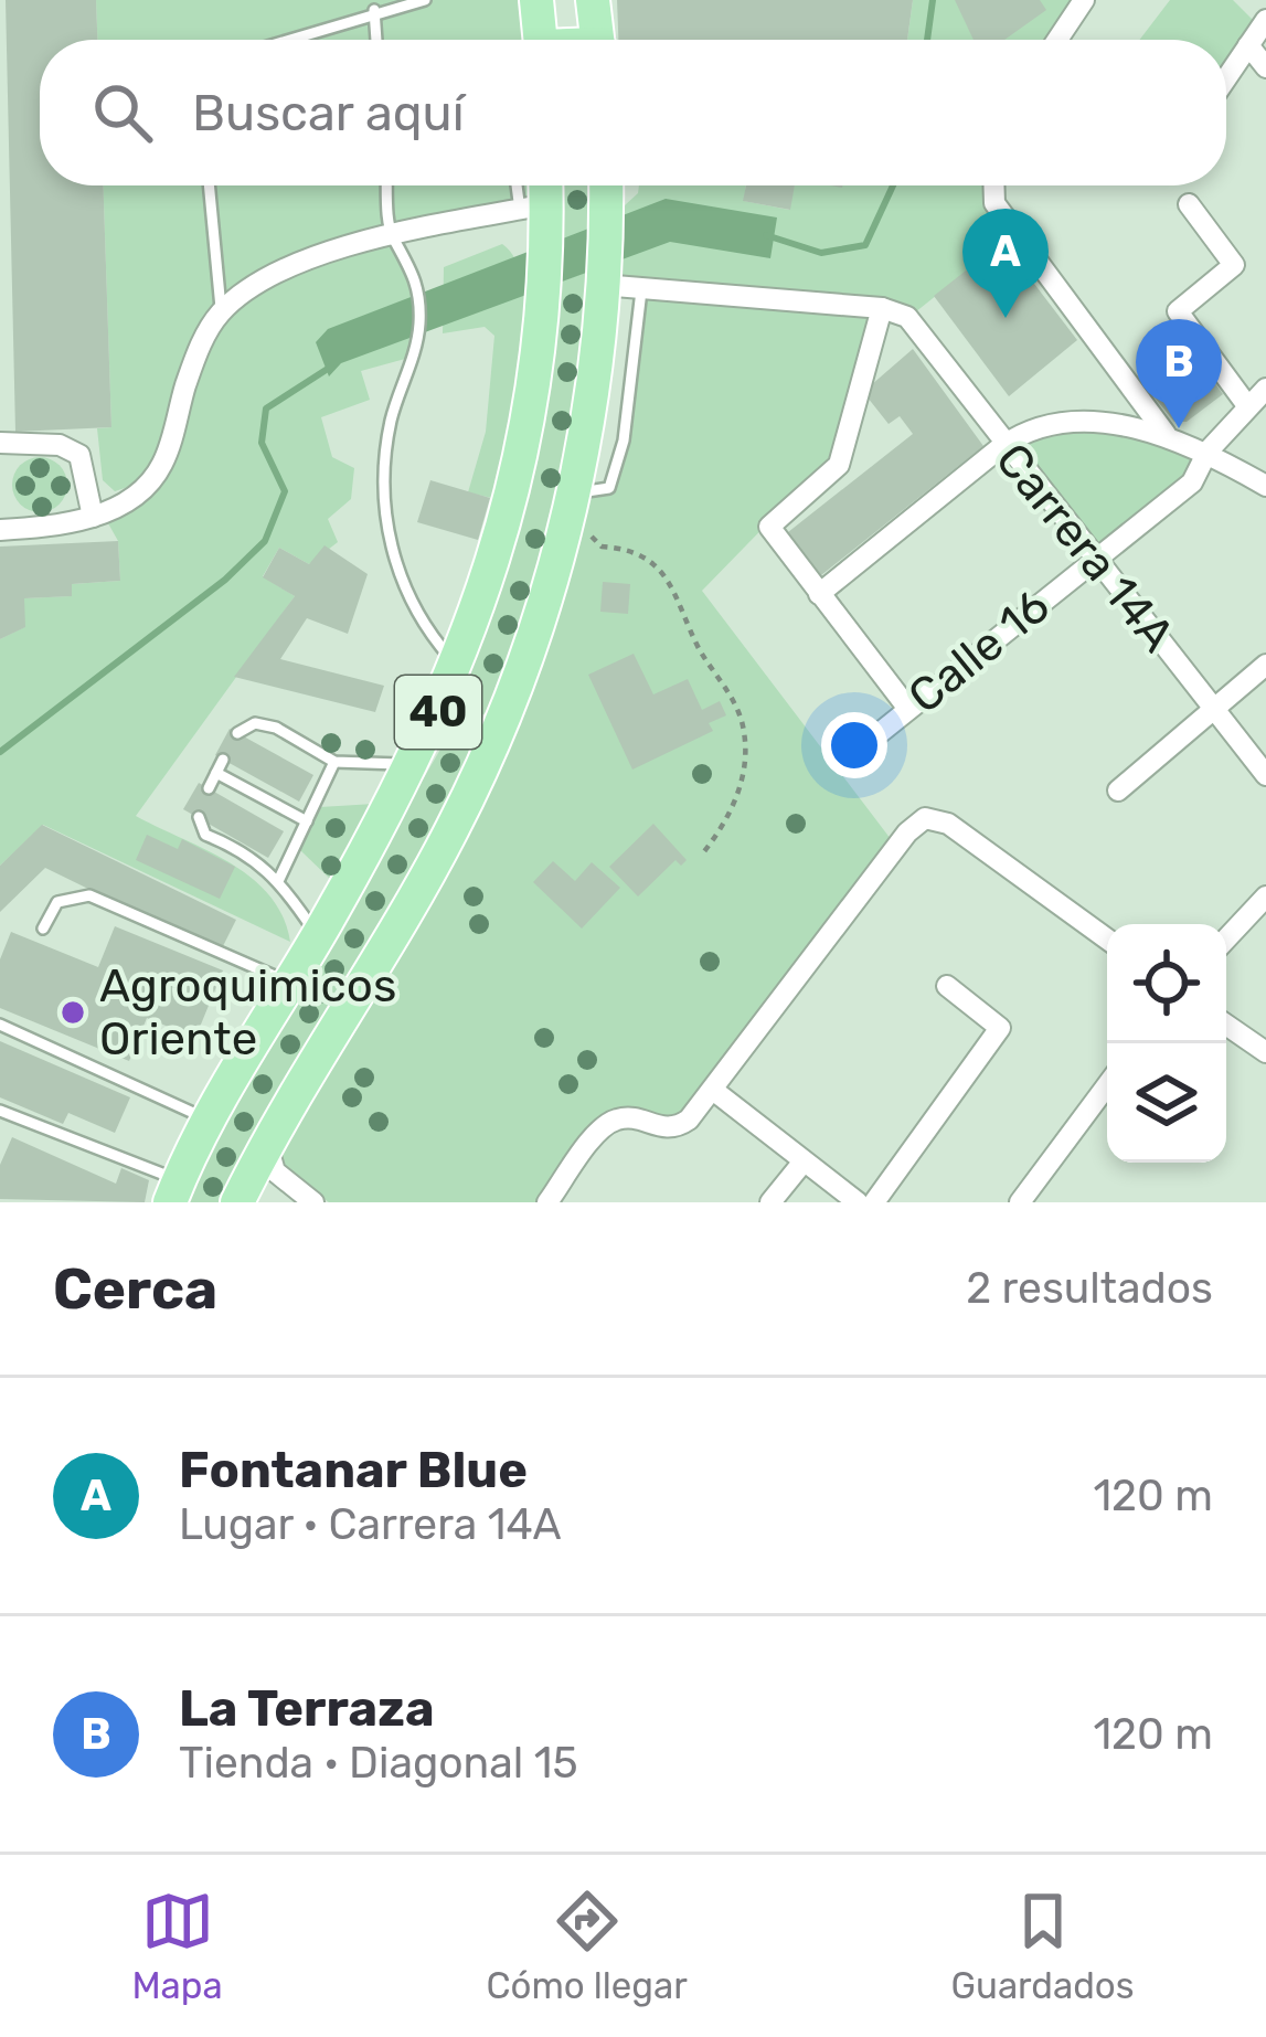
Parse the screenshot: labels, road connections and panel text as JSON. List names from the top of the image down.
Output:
{
  "streets": {
    "main road": ["40"],
    "street": ["Carrera 14A", "Calle 16"]
  },
  "crossings": [
    ["Carrera 14A", "Calle 16"]
  ],
  "places": ["Agroquimicos Oriente"],
  "page": {
    "search": "Buscar aquí",
    "pins": ["A", "B"],
    "heading": ["Cerca", "2 resultados"],
    "list": [
      {
        "mark": "A",
        "name": "Fontanar Blue",
        "note": "Lugar · Carrera 14A",
        "value": "120 m"
      },
      {
        "mark": "B",
        "name": "La Terraza",
        "note": "Tienda · Diagonal 15",
        "value": "120 m"
      }
    ],
    "nav": ["Mapa", "Cómo llegar", "Guardados"]
  }
}
